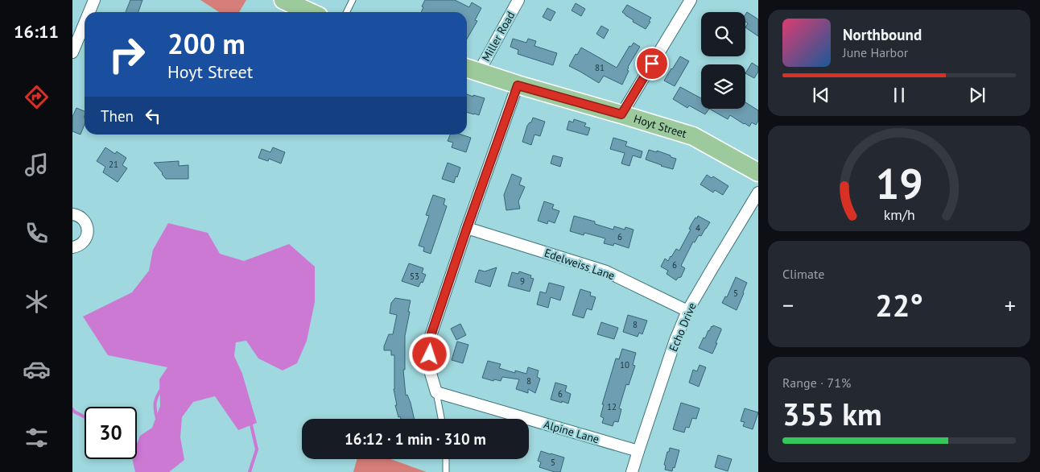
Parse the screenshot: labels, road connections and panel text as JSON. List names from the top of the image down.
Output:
{
  "streets": {
    "main road": ["Hoyt Street"],
    "street": [
      "Miller Road",
      "Edelweiss Lane",
      "Echo Drive",
      "Alpine Lane"
    ]
  },
  "crossings": [
    ["Miller Road", "Hoyt Street"],
    ["Edelweiss Lane", "Echo Drive"],
    ["Echo Drive", "Alpine Lane"]
  ],
  "house_numbers": [
    "81",
    "21",
    "4",
    "6",
    "6",
    "53",
    "9",
    "5",
    "8",
    "10",
    "8",
    "6",
    "12",
    "5"
  ],
  "page": {
    "tabs": "16:11",
    "turn": ["200 m", "Hoyt Street"],
    "song": ["Northbound", "June Harbor"],
    "then": "Then",
    "tile": [
      "Climate",
      ["Range · 71%", "355 km"]
    ],
    "heat": ["−", "22°", "+"],
    "limit": "30",
    "trip": "16:12 · 1 min · 310 m",
    "gauge": ["19", "km/h"]
  }
}
